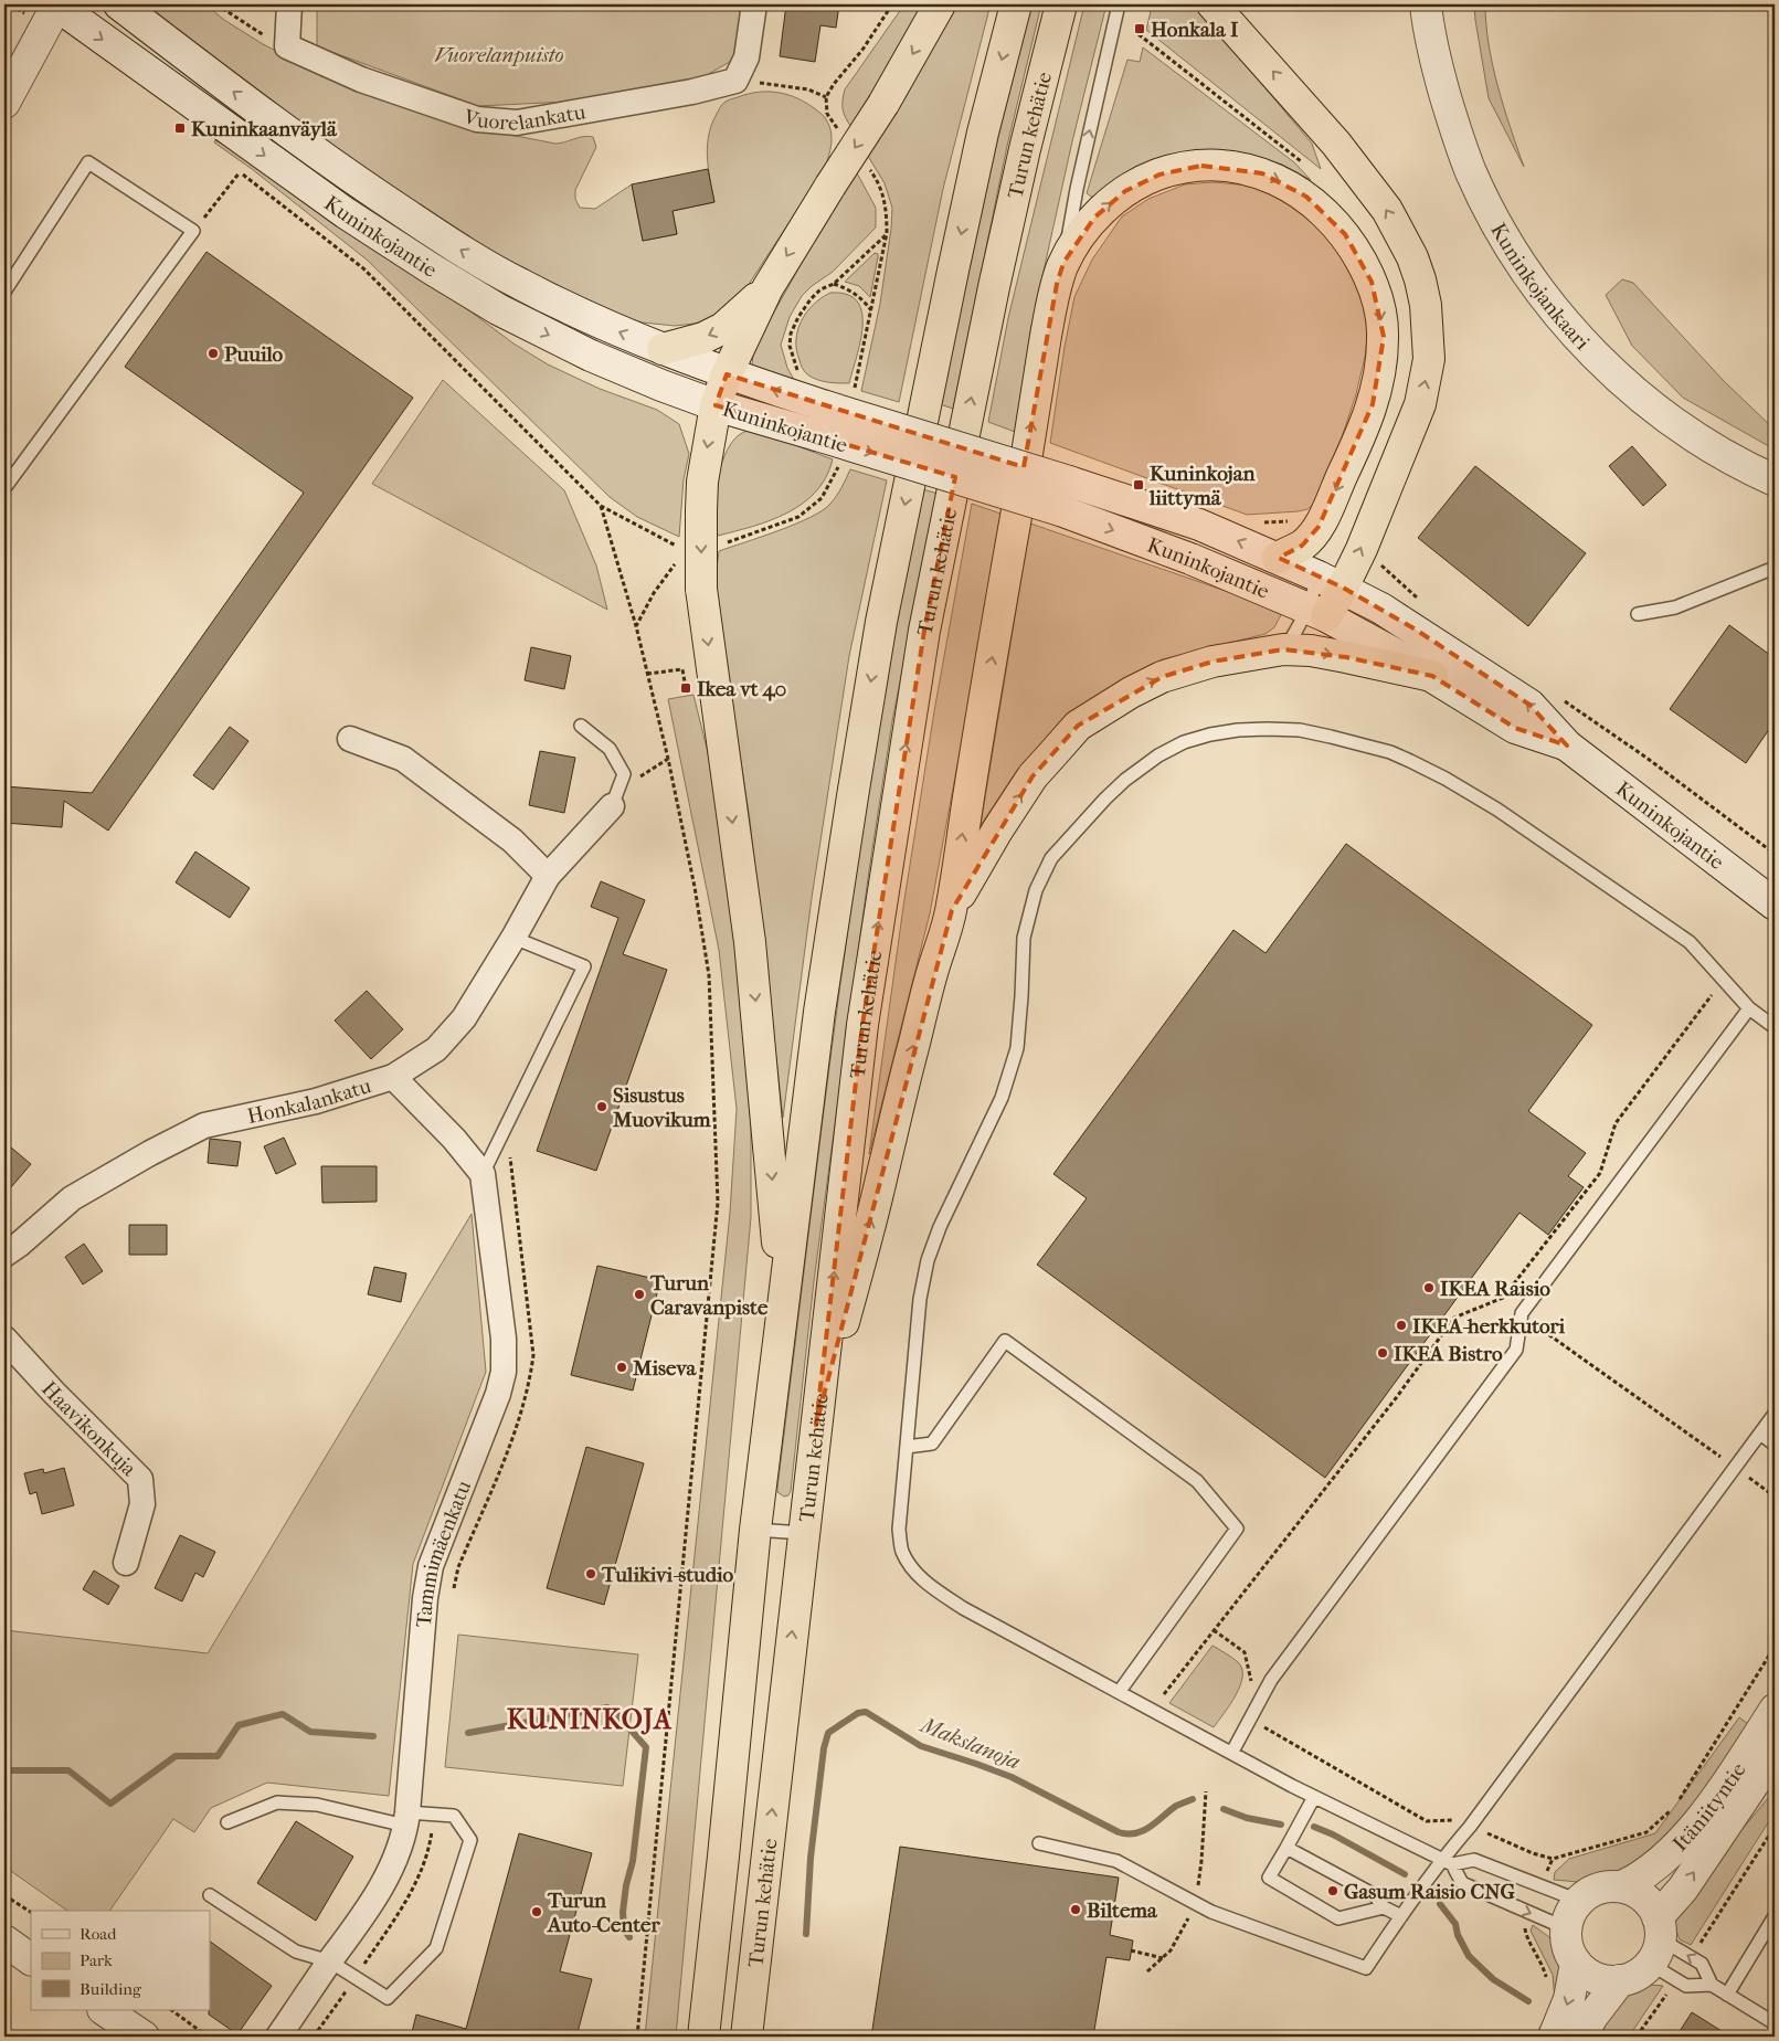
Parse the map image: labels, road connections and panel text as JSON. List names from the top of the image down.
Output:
{
  "streets": {
    "highway": ["Turun kehätie"],
    "main road": ["Kuninkojantie", "Kuninkojankaari", "Itäniityntie"],
    "street": [
      "Vuorelankatu",
      "Honkalankatu",
      "Haavikonkuja",
      "Tammimäenkatu"
    ]
  },
  "districts": ["KUNINKOJA"],
  "water": ["Makslanoja"],
  "parks": ["Vuorelanpuisto"],
  "places": {
    "transit": [
      "Honkala I",
      "Kuninkaanväylä",
      "Kuninkojan liittymä",
      "Ikea vt 40"
    ],
    "other": [
      "Puuilo",
      "Sisustus Muovikum",
      "IKEA Raisio",
      "Turun Caravanpiste",
      "IKEA-herkkutori",
      "IKEA Bistro",
      "Miseva",
      "Tulikivi-studio",
      "Gasum Raisio CNG",
      "Biltema",
      "Turun Auto-Center"
    ]
  },
  "legend": ["Road", "Park", "Building"]
}
